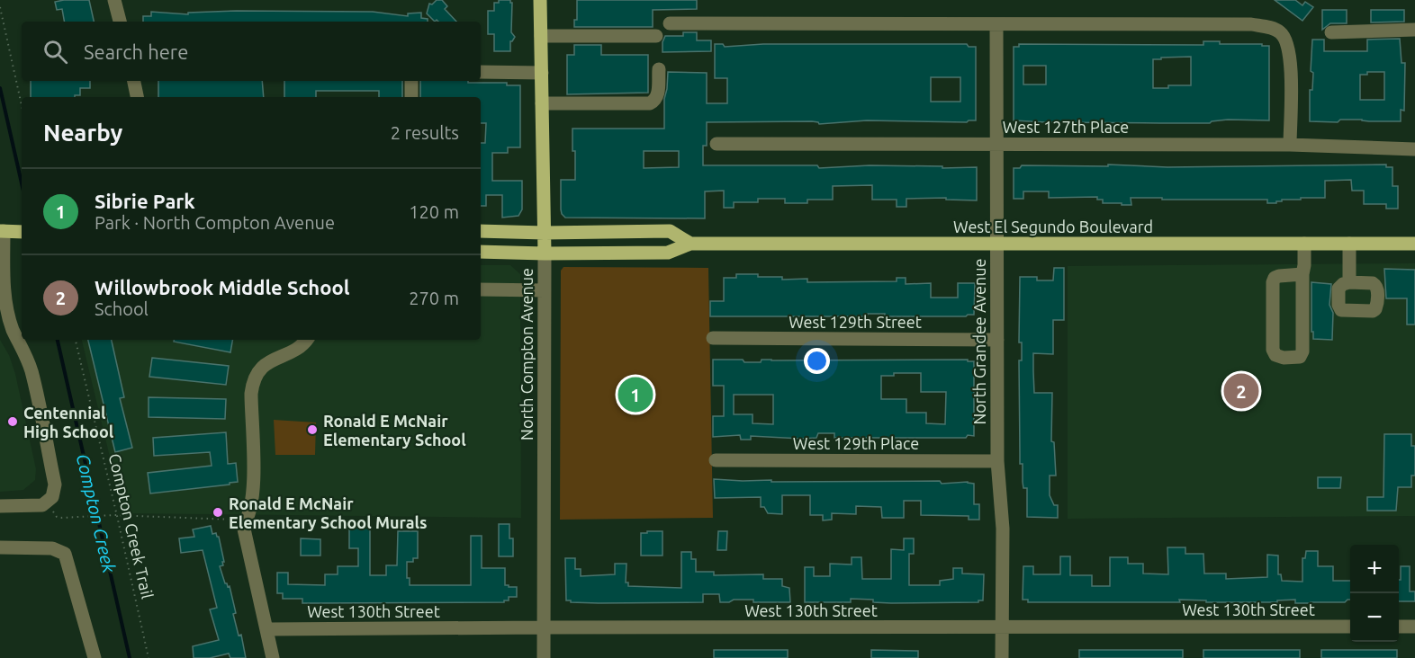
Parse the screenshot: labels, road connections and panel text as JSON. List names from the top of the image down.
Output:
{
  "streets": {
    "main road": ["West El Segundo Boulevard", "North Compton Avenue"],
    "street": [
      "West 127th Place",
      "West 129th Street",
      "North Grandee Avenue",
      "West 129th Place",
      "West 130th Street"
    ],
    "path": ["Compton Creek Trail"]
  },
  "crossings": [
    ["West 127th Place", "North Grandee Avenue"],
    ["West El Segundo Boulevard", "North Grandee Avenue"],
    ["West El Segundo Boulevard", "North Compton Avenue"],
    ["West 129th Street", "North Grandee Avenue"],
    ["North Grandee Avenue", "West 129th Place"],
    ["North Grandee Avenue", "West 130th Street"],
    ["North Compton Avenue", "West 130th Street"]
  ],
  "water": ["Compton Creek"],
  "places": ["Centennial High School", "Ronald E McNair Elementary School", "Ronald E McNair Elementary School Murals"],
  "page": {
    "search": "Search here",
    "heading": ["Nearby", "2 results"],
    "list": [
      {
        "mark": "1",
        "name": "Sibrie Park",
        "note": "Park · North Compton Avenue",
        "value": "120 m"
      },
      {
        "mark": "2",
        "name": "Willowbrook Middle School",
        "note": "School",
        "value": "270 m"
      }
    ],
    "pins": ["2", "1"],
    "map_buttons": ["+", "−"]
  }
}
